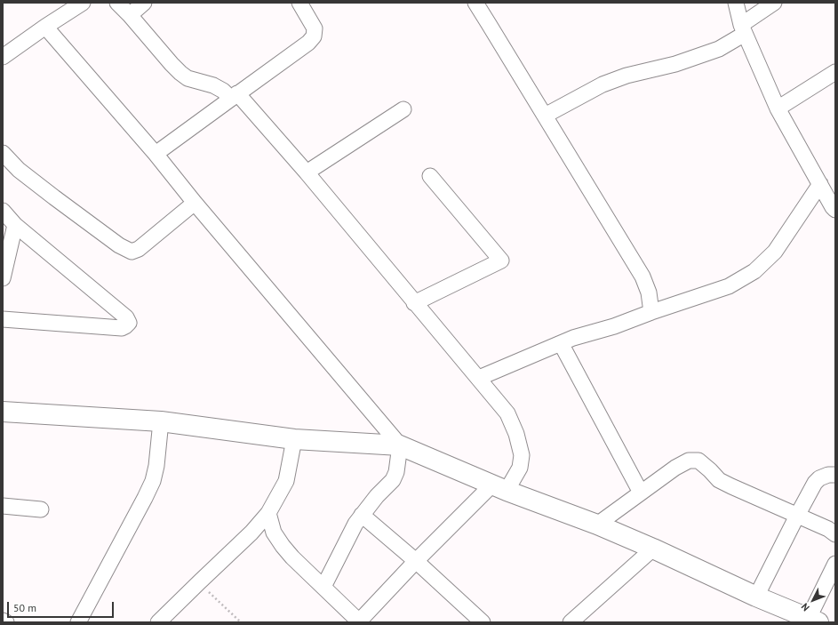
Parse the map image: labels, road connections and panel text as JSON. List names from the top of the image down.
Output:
{
  "scale_bar": "50 m",
  "north": "bottom left"
}
